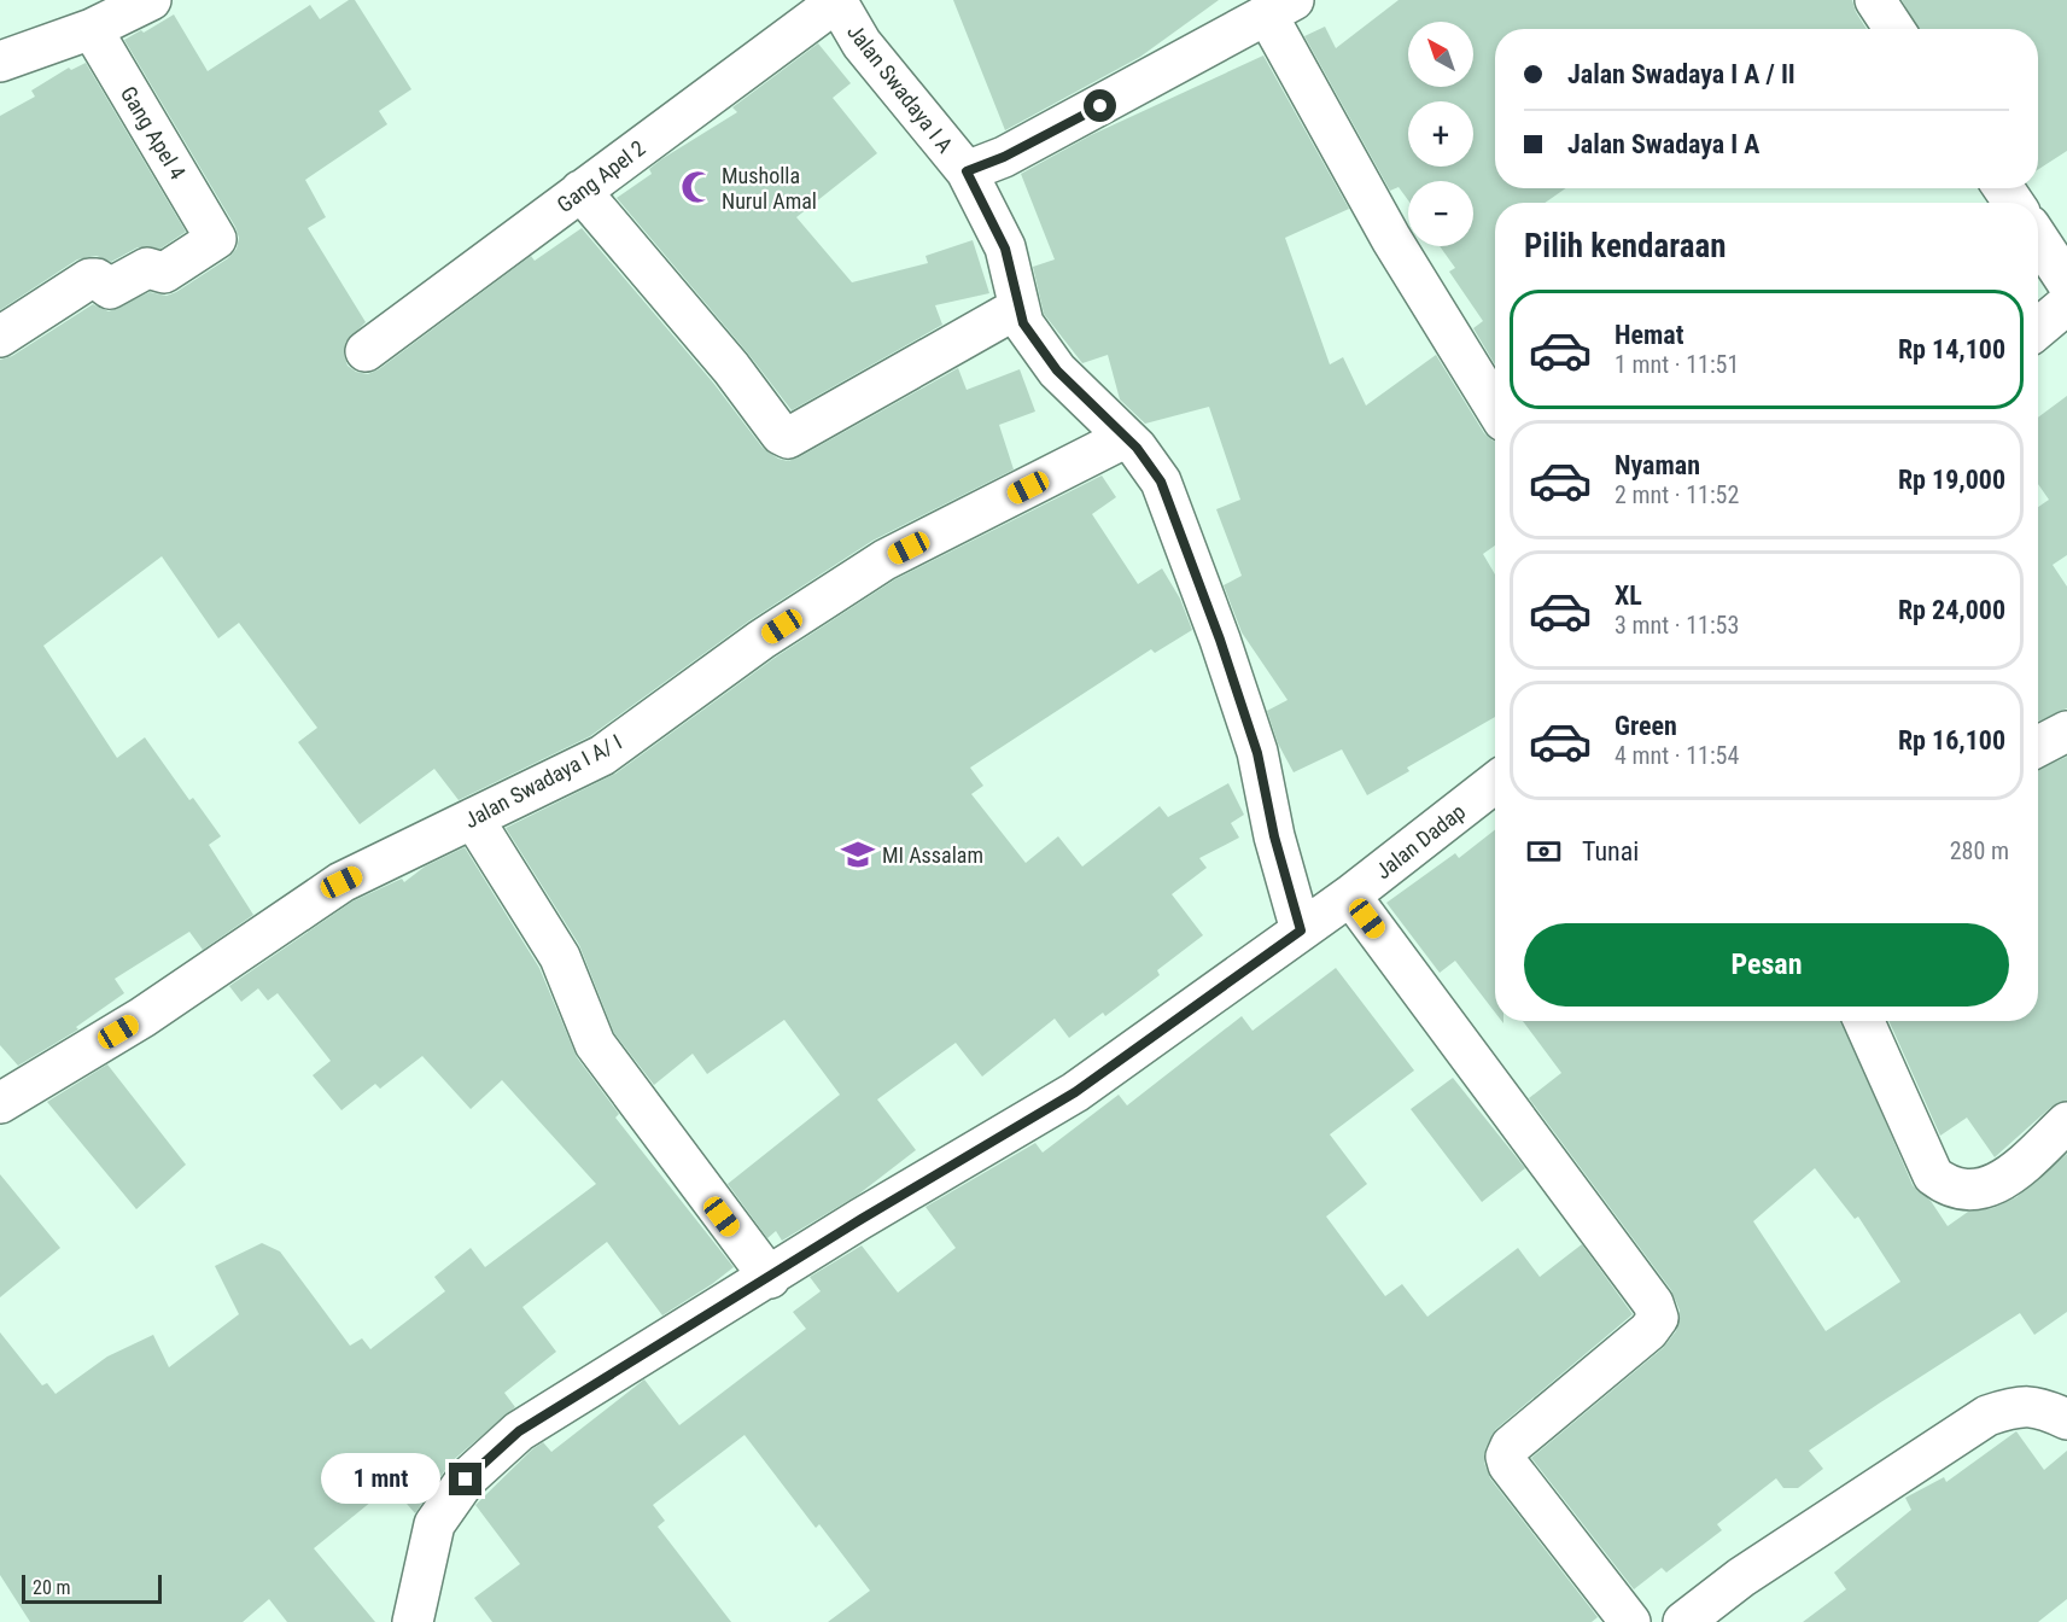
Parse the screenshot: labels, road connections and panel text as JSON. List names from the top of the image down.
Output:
{
  "streets": {
    "street": [
      "Jalan Swadaya I A",
      "Gang Apel 4",
      "Gang Apel 2",
      "Jalan Swadaya I A/ I",
      "Jalan Dadap"
    ]
  },
  "crossings": [
    ["Jalan Swadaya I A", "Gang Apel 2"],
    ["Jalan Swadaya I A", "Jalan Swadaya I A/ I"],
    ["Jalan Swadaya I A", "Jalan Dadap"]
  ],
  "places": {
    "mosque": ["Musholla Nurul Amal"],
    "school or university": ["MI Assalam"]
  },
  "scale_bar": "20 m",
  "north": "top left",
  "page": {
    "map_buttons": ["+", "−"],
    "banner": ["Jalan Swadaya I A / II", "Jalan Swadaya I A"],
    "heading": "Pilih kendaraan",
    "list": [
      {
        "name": "Hemat",
        "note": "1 mnt · 11:51",
        "value": "Rp 14,100"
      },
      {
        "name": "Nyaman",
        "note": "2 mnt · 11:52",
        "value": "Rp 19,000"
      },
      {
        "name": "XL",
        "note": "3 mnt · 11:53",
        "value": "Rp 24,000"
      },
      {
        "name": "Green",
        "note": "4 mnt · 11:54",
        "value": "Rp 16,100"
      }
    ],
    "pay": ["Tunai", "280 m"],
    "buttons": "Pesan",
    "bubble": "1 mnt",
    "scale": "20 m"
  }
}
